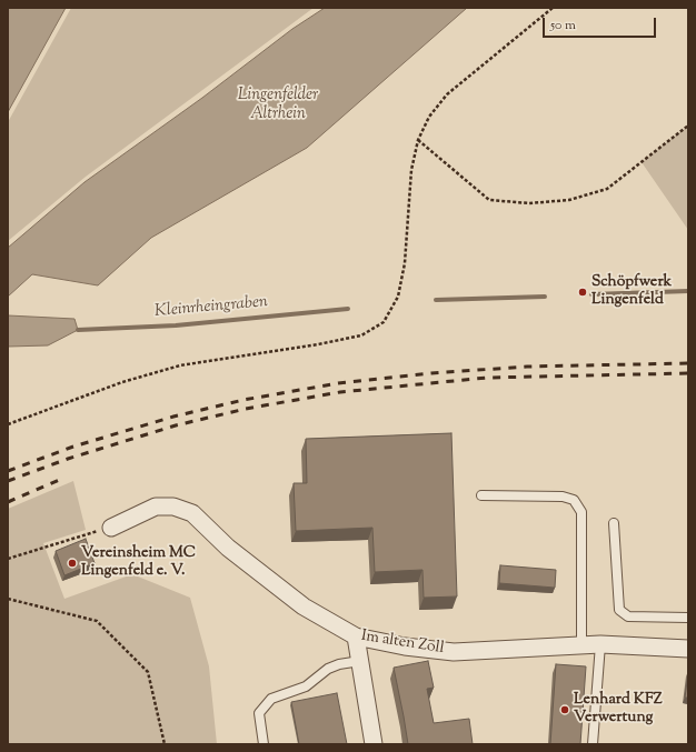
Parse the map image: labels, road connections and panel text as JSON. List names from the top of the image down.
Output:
{
  "streets": {
    "street": ["Im alten Zoll"]
  },
  "water": ["Lingenfelder Altrhein", "Kleinrheingraben"],
  "places": ["Schöpfwerk Lingenfeld", "Vereinsheim MC Lingenfeld e. V.", "Lenhard KFZ Verwertung"],
  "scale_bar": "50 m"
}
